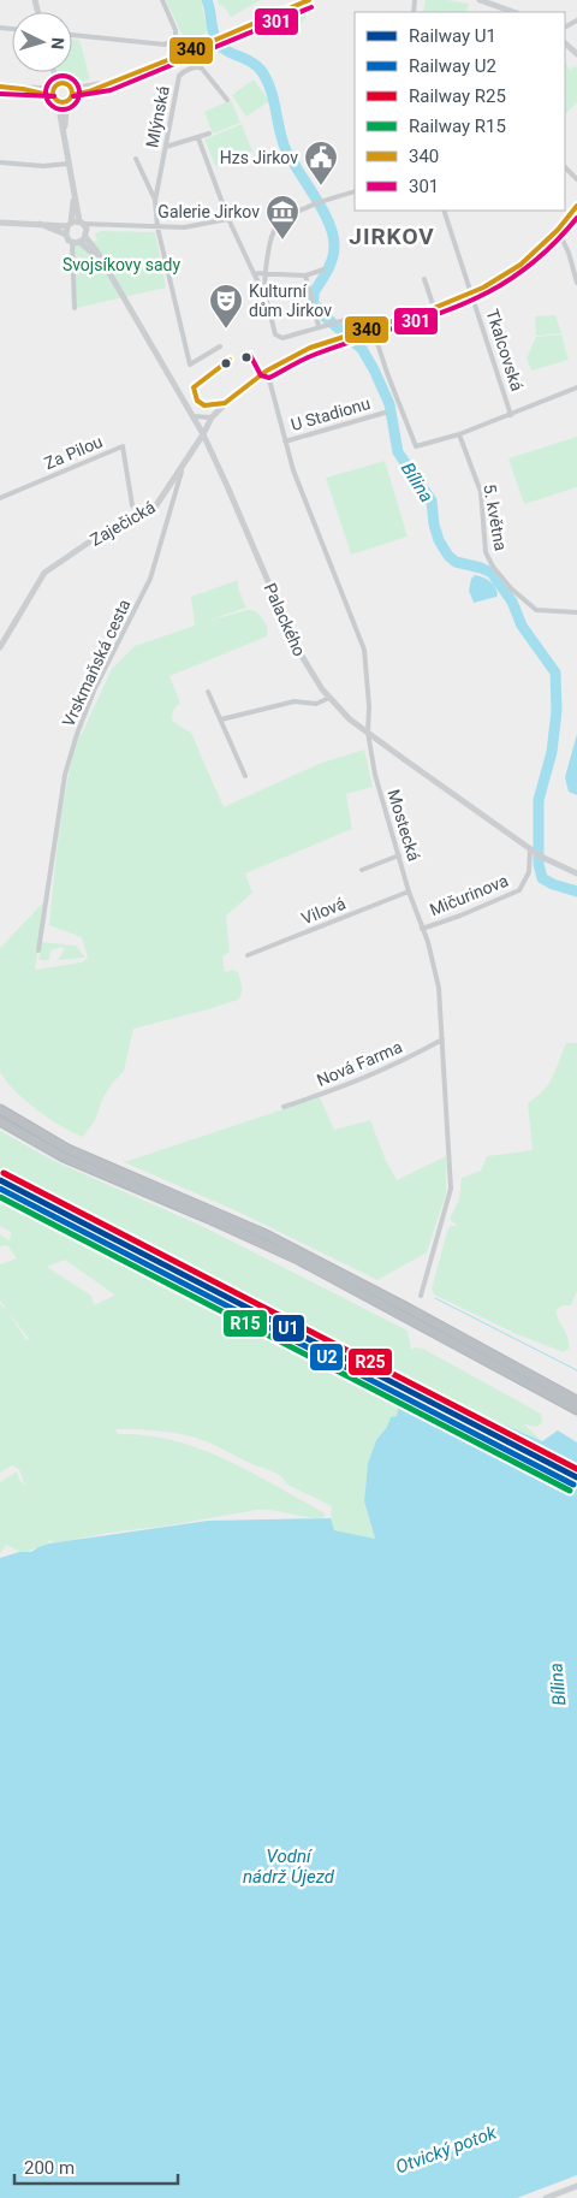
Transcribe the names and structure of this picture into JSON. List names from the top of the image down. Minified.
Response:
{"streets":{"street":["Mlýnská","Tkalcovská","U Stadionu","Za Pilou","5. května","Zaječická","Palackého","Vrskmaňská cesta","Mostecká","Mičurinova","Vilová","Nová Farma"]},"crossings":[["Tkalcovská","Zaječická"],["U Stadionu","Mostecká"],["Za Pilou","Zaječická"],["Zaječická","Palackého"],["Zaječická","Vrskmaňská cesta"],["Zaječická","Mostecká"],["Palackého","Mostecká"],["Palackého","Mičurinova"],["Mostecká","Mičurinova"],["Mostecká","Vilová"],["Mostecká","Nová Farma"]],"districts":["JIRKOV"],"water":["Bílina","Vodní nádrž Újezd","Otvický potok"],"parks":["Svojsíkovy sady"],"places":{"public building":["Hzs Jirkov"],"museum":["Galerie Jirkov"],"theatre":["Kulturní dům Jirkov"]},"lines":["transit line 340","transit line 301","rail line R25","rail line U1","rail line U2","rail line R15"],"legend":["Railway U1","Railway U2","Railway R25","Railway R15","340","301"],"scale_bar":"200 m","north":"right"}
